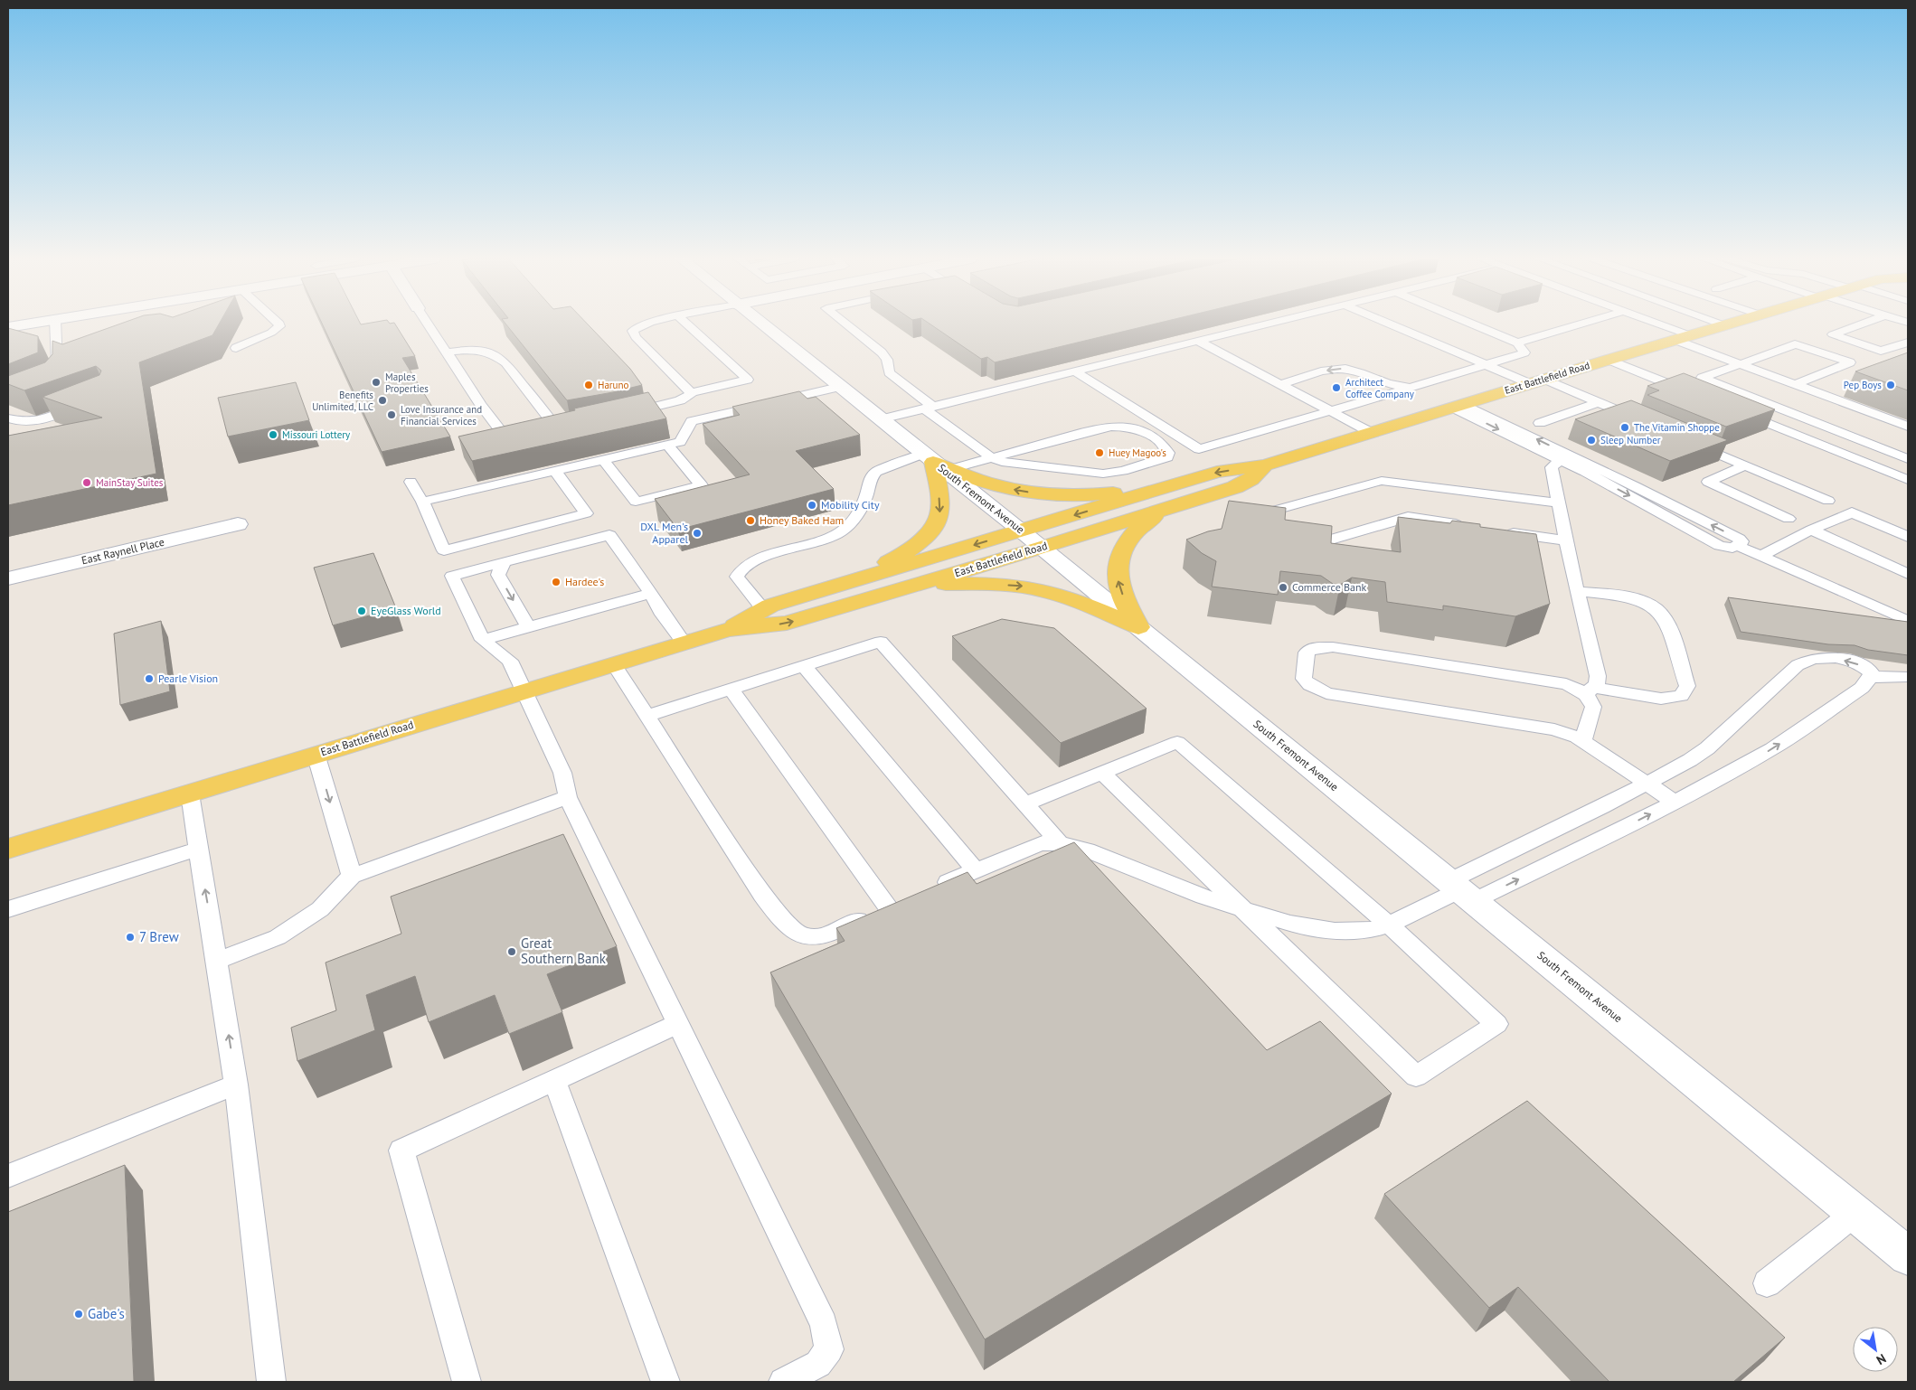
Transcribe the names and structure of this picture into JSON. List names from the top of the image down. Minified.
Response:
{"streets":{"main road":["East Battlefield Road","South Fremont Avenue","East Raynell Place"]},"crossings":[["East Battlefield Road","South Fremont Avenue"]],"places":["Maples Properties","Haruno","Pep Boys","Architect Coffee Company","Benefits Unlimited, LLC","Love Insurance and Financial Services","The Vitamin Shoppe","Missouri Lottery","Sleep Number","Huey Magoo's","MainStay Suites","Mobility City","Honey Baked Ham","DXL Men's Apparel","Hardee's","Commerce Bank","EyeGlass World","Pearle Vision","7 Brew","Great Southern Bank","Gabe's"],"north":"bottom right"}
